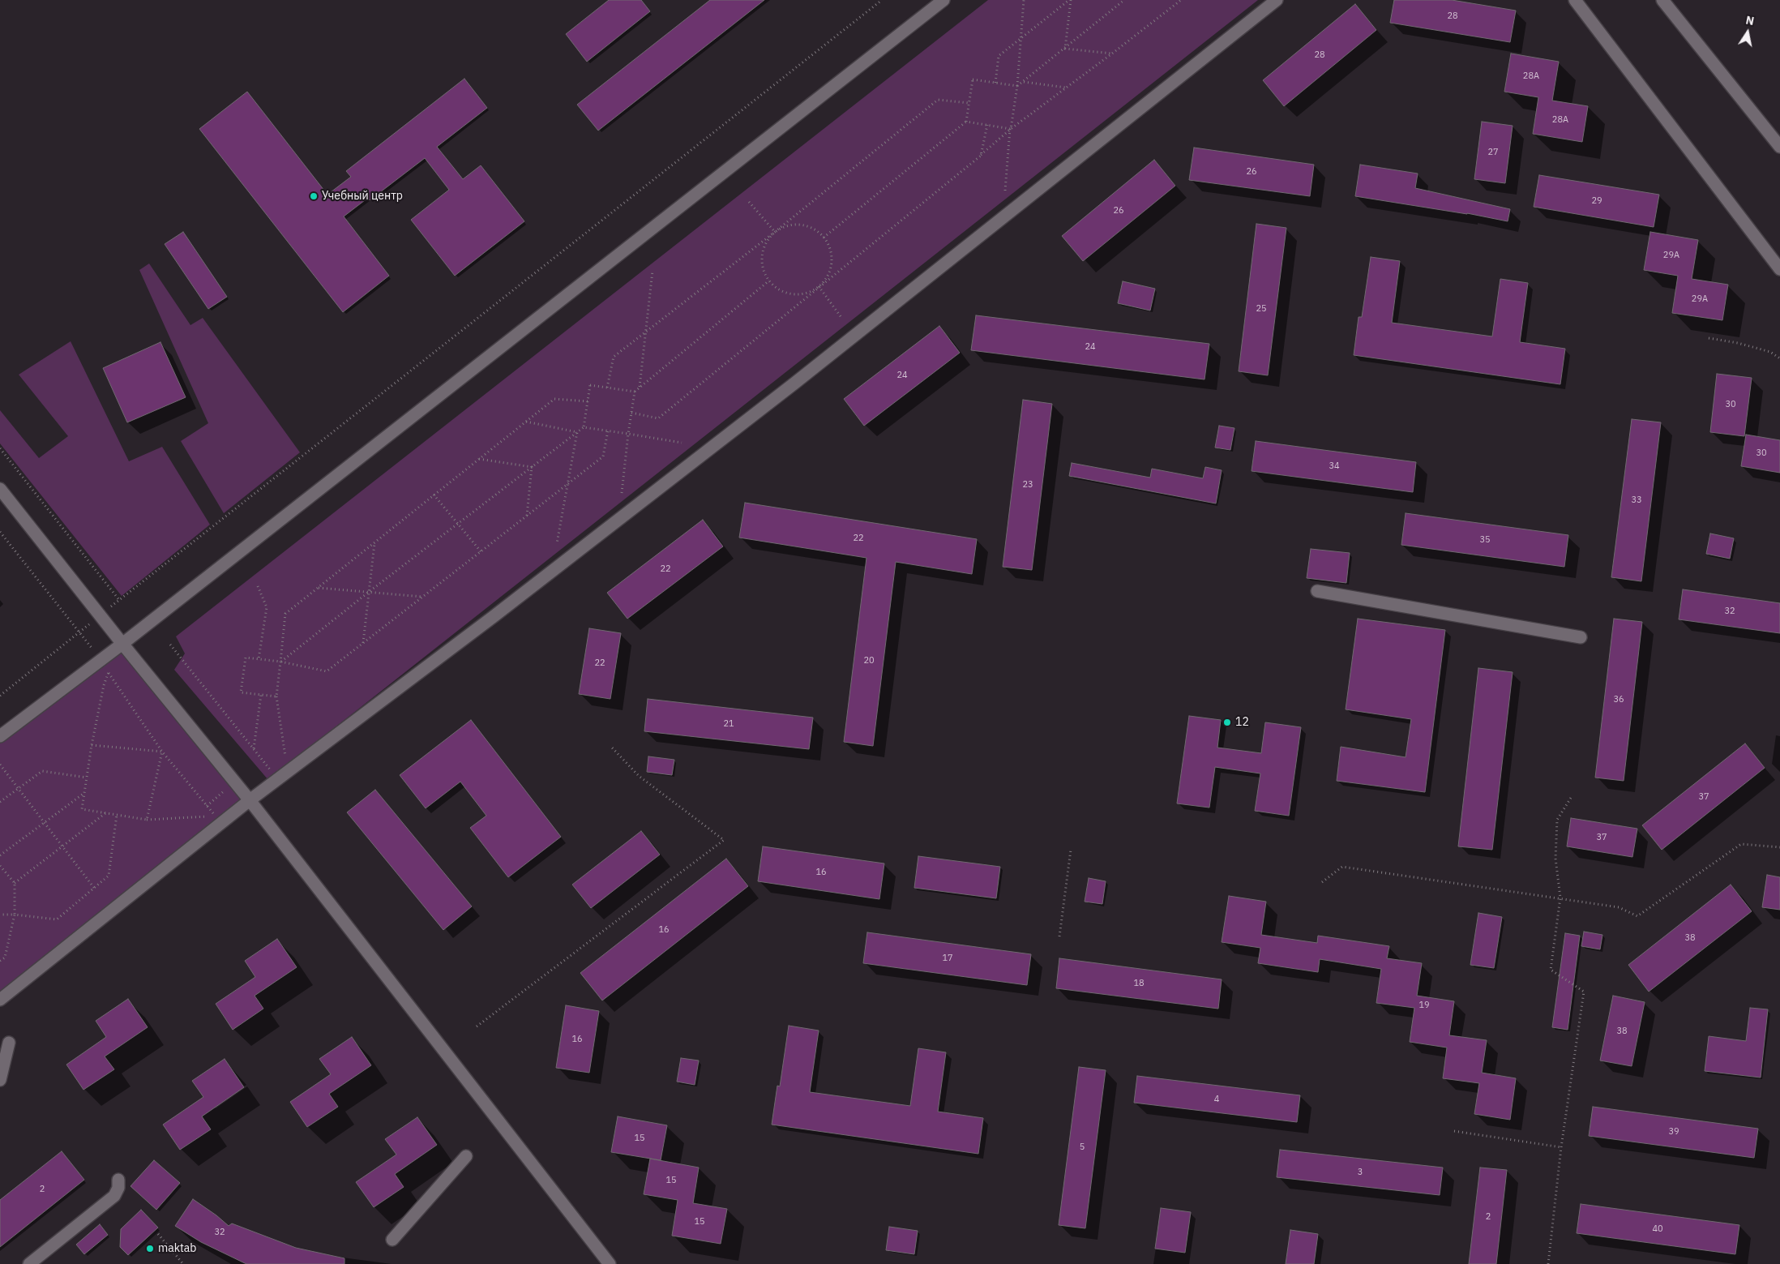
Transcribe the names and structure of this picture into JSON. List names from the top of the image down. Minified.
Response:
{"places":["Учебный центр","12","maktab"],"house_numbers":["28","28","28A","28A","27","26","29","26","29A","29A","25","24","24","30","30","34","23","33","22","35","22","32","20","22","36","21","37","37","16","16","38","17","18","19","38","16","4","39","15","5","3","15","2","2","15","40","32"],"north":"top"}
